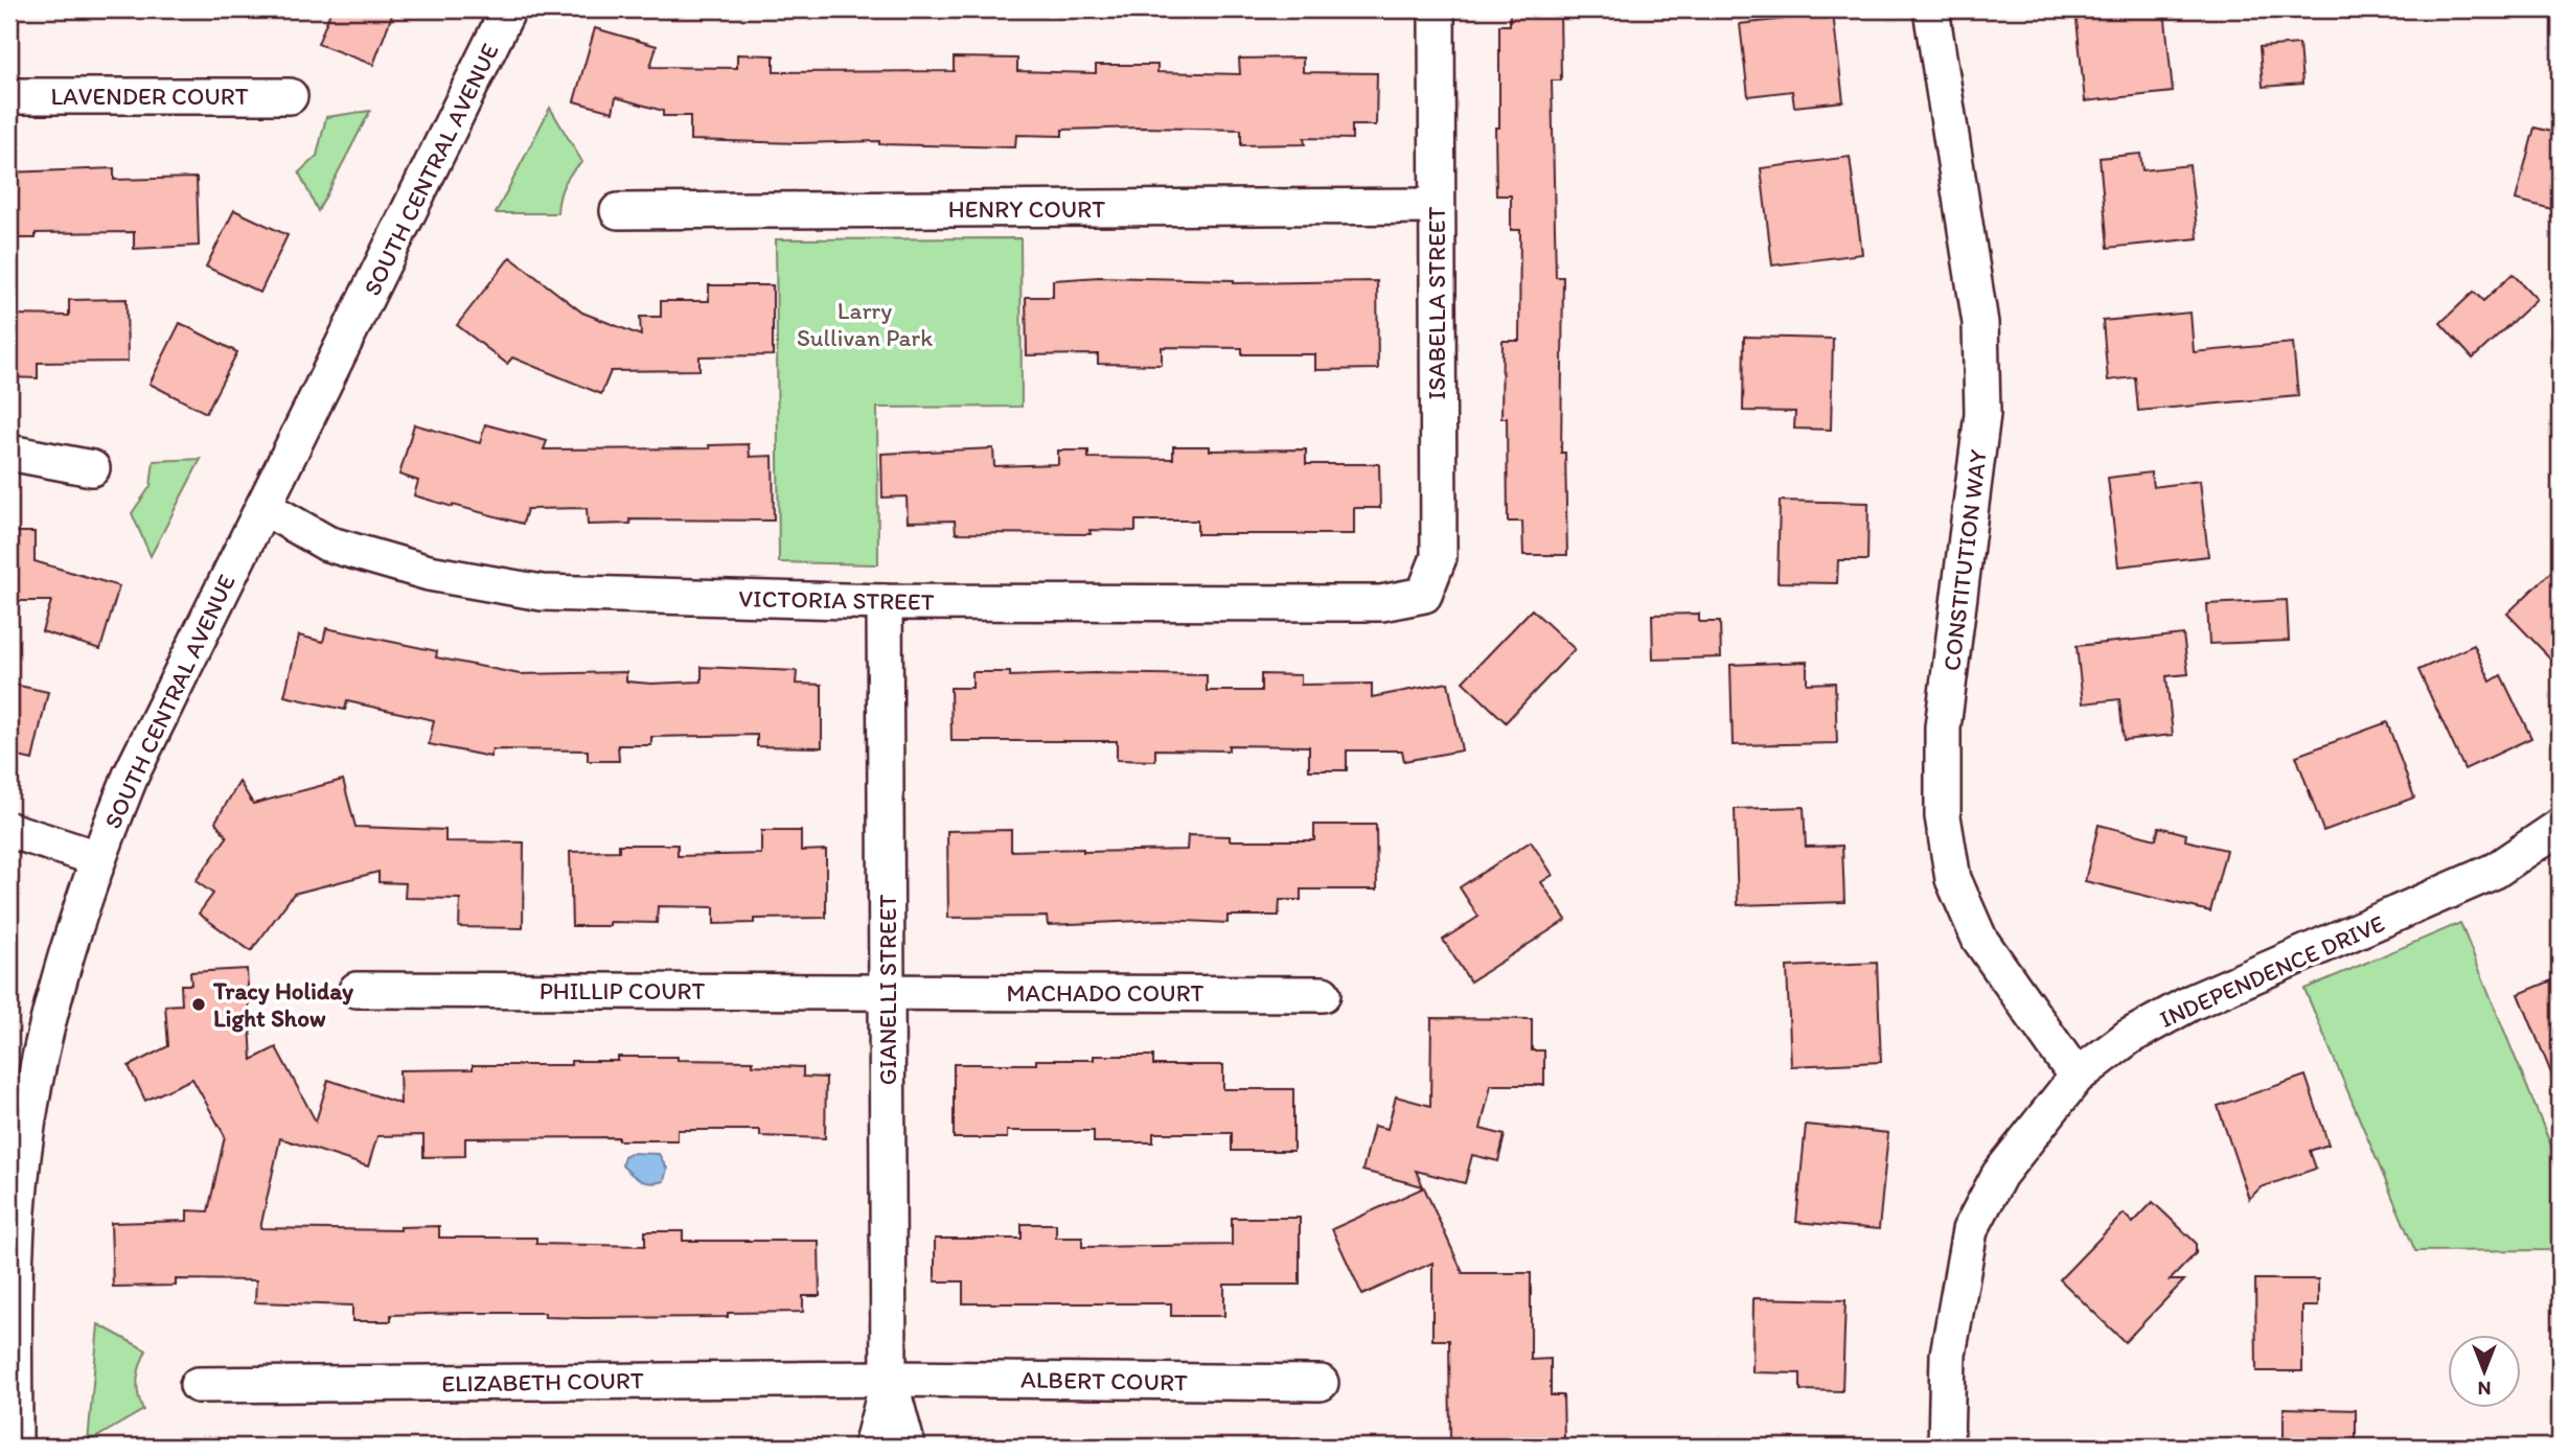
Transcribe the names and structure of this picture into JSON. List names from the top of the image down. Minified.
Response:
{"streets":{"street":["LAVENDER COURT","SOUTH CENTRAL AVENUE","HENRY COURT","ISABELLA STREET","CONSTITUTION WAY","VICTORIA STREET","INDEPENDENCE DRIVE","GIANELLI STREET","PHILLIP COURT","MACHADO COURT","ALBERT COURT","ELIZABETH COURT"]},"crossings":[["SOUTH CENTRAL AVENUE","VICTORIA STREET"],["HENRY COURT","ISABELLA STREET"],["ISABELLA STREET","VICTORIA STREET"],["CONSTITUTION WAY","INDEPENDENCE DRIVE"],["VICTORIA STREET","GIANELLI STREET"],["GIANELLI STREET","PHILLIP COURT"],["GIANELLI STREET","MACHADO COURT"],["GIANELLI STREET","ALBERT COURT"],["GIANELLI STREET","ELIZABETH COURT"],["PHILLIP COURT","MACHADO COURT"],["ALBERT COURT","ELIZABETH COURT"]],"parks":["Larry Sullivan Park"],"places":["Tracy Holiday Light Show"],"north":"bottom"}
